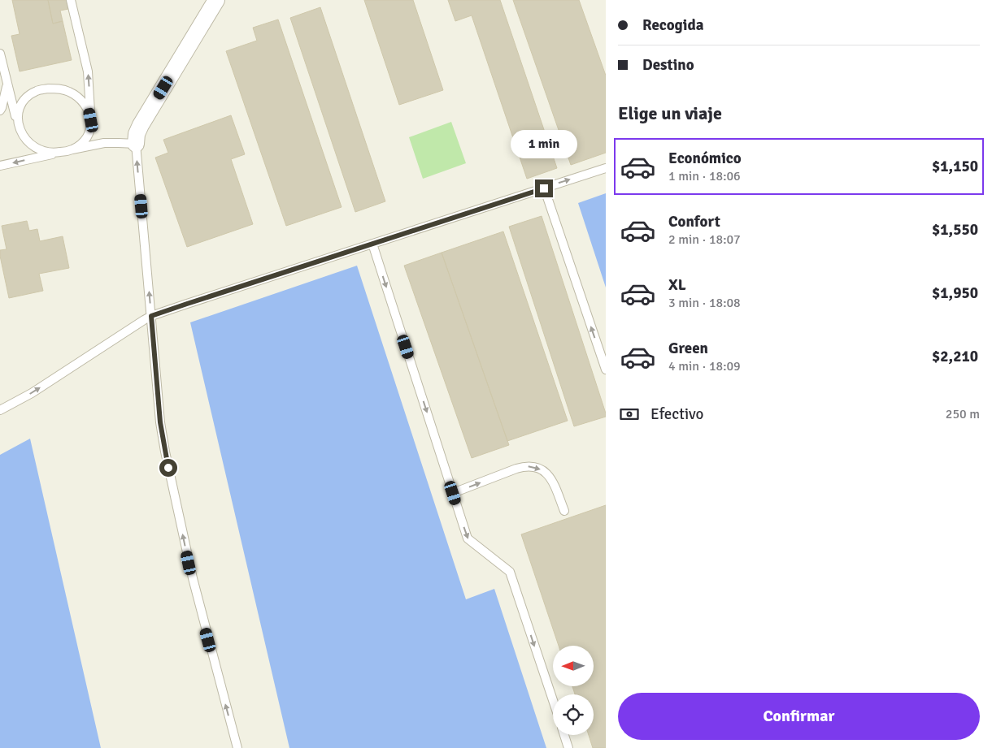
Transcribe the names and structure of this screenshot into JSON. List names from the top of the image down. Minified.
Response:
{"north":"left","page":{"banner":["Recogida","Destino"],"heading":"Elige un viaje","bubble":"1 min","list":[{"name":"Económico","note":"1 min · 18:06","value":"$1,150"},{"name":"Confort","note":"2 min · 18:07","value":"$1,550"},{"name":"XL","note":"3 min · 18:08","value":"$1,950"},{"name":"Green","note":"4 min · 18:09","value":"$2,210"}],"pay":["Efectivo","250 m"],"buttons":"Confirmar"}}
